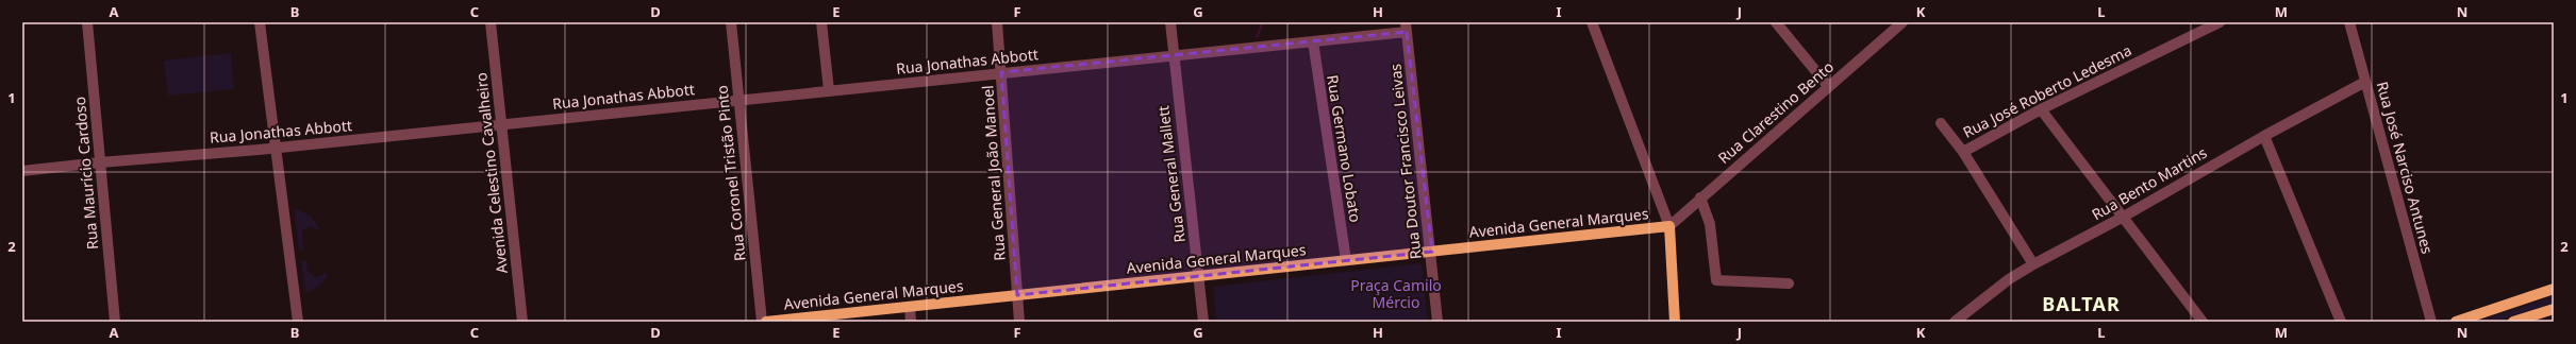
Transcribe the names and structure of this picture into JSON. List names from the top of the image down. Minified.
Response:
{"streets":{"main road":["Avenida General Marques"],"street":["Rua Jonathas Abbott","Rua José Roberto Ledesma","Rua Clarestino Bento","Rua Germano Lobato","Rua Doutor Francisco Leivas","Rua José Narciso Antunes","Rua Maurício Cardoso","Avenida Celestino Cavalheiro","Rua Coronel Tristão Pinto","Rua General João Manoel","Rua General Mallett","Rua Bento Martins"]},"crossings":[["Rua Jonathas Abbott","Rua Germano Lobato"],["Rua Jonathas Abbott","Rua Doutor Francisco Leivas"],["Rua Jonathas Abbott","Rua Maurício Cardoso"],["Rua Jonathas Abbott","Avenida Celestino Cavalheiro"],["Rua Jonathas Abbott","Rua Coronel Tristão Pinto"],["Rua Jonathas Abbott","Rua General João Manoel"],["Rua Jonathas Abbott","Rua General Mallett"],["Rua José Roberto Ledesma","Rua Bento Martins"],["Rua Clarestino Bento","Avenida General Marques"],["Rua Germano Lobato","Avenida General Marques"],["Rua Doutor Francisco Leivas","Avenida General Marques"],["Rua José Narciso Antunes","Rua Bento Martins"],["Rua General João Manoel","Avenida General Marques"],["Rua General Mallett","Avenida General Marques"]],"districts":["BALTAR"],"parks":["Praça Camilo Mércio"],"grid":{"columns":["A","B","C","D","E","F","G","H","I","J","K","L","M","N"],"rows":["1","2"]}}
